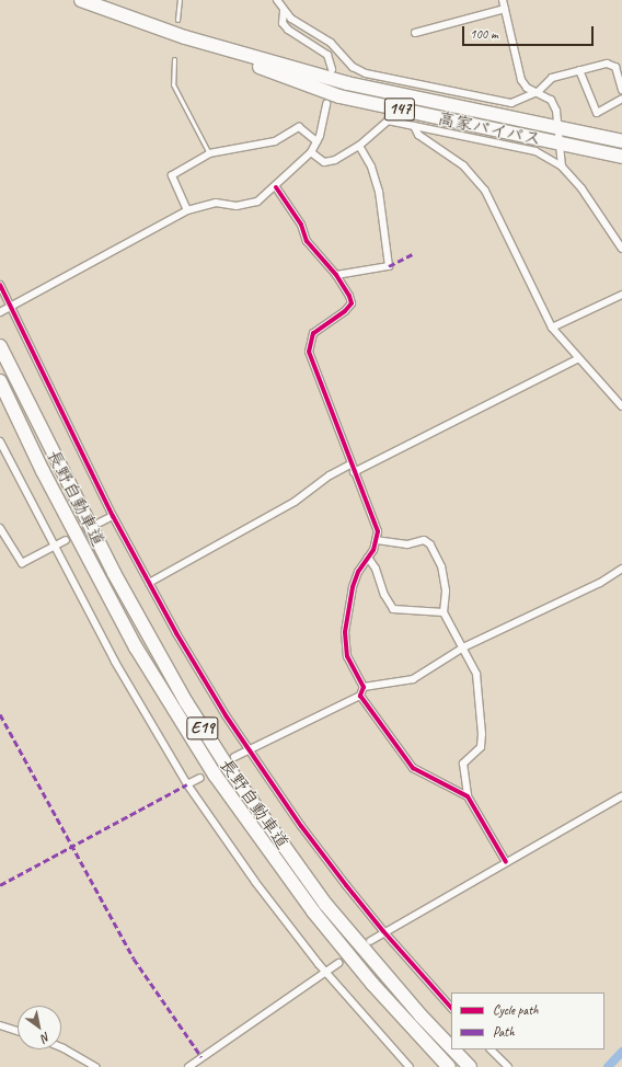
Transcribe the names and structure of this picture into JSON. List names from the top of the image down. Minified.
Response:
{"streets":{"highway":["147","高家バイパス","長野自動車道","E19"]},"legend":["Cycle path","Path"],"scale_bar":"100 m","north":"bottom right"}
